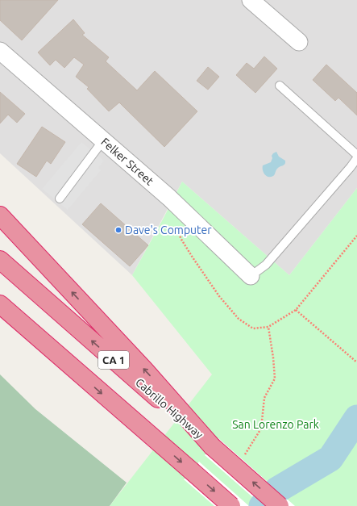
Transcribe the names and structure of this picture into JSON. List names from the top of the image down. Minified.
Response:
{"streets":{"highway":["CA 1","Cabrillo Highway"],"street":["Felker Street"]},"parks":["San Lorenzo Park"],"places":["Dave's Computer"]}
